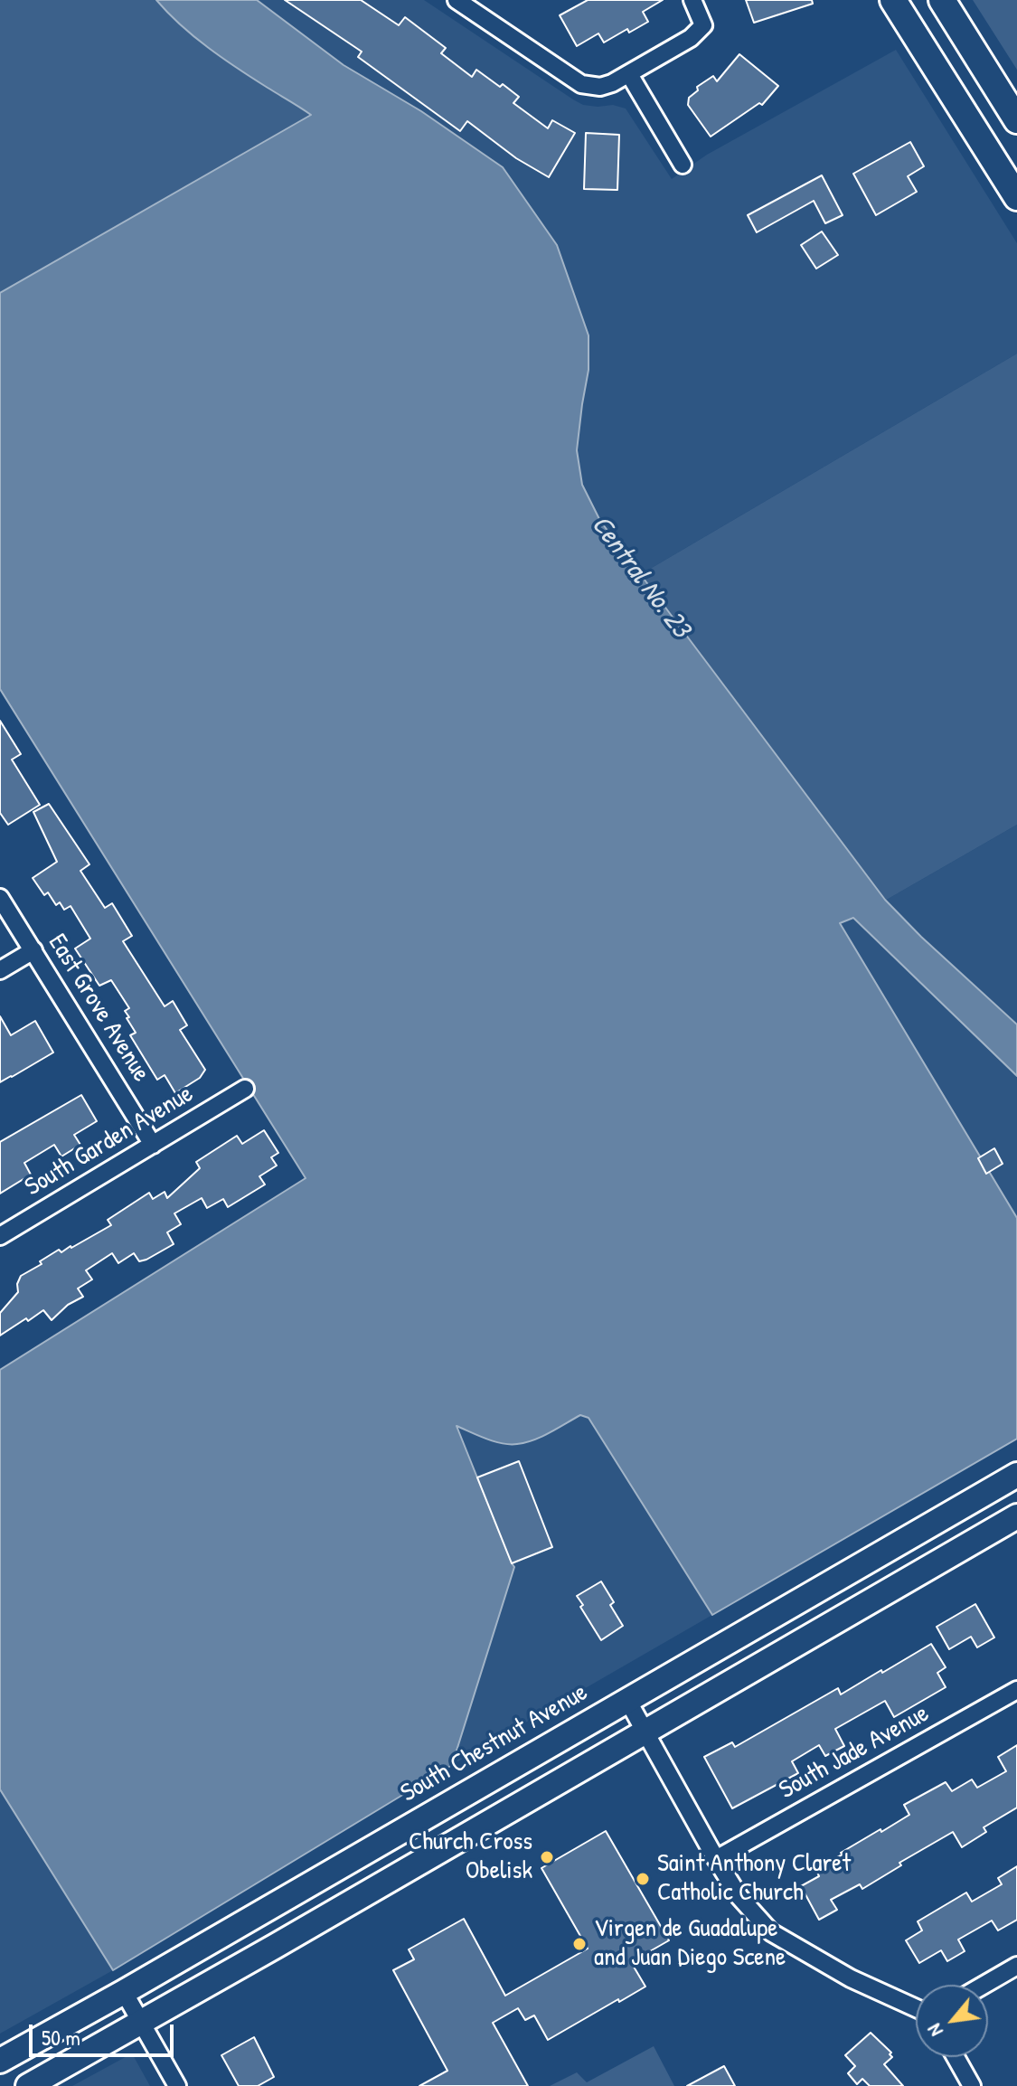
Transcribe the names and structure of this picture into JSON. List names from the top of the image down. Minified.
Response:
{"streets":{"main road":["South Chestnut Avenue"],"street":["East Grove Avenue","South Garden Avenue","South Jade Avenue"]},"crossings":[["East Grove Avenue","South Garden Avenue"]],"water":["Central No. 23"],"places":["Church Cross Obelisk","Saint Anthony Claret Catholic Church","Virgen de Guadalupe and Juan Diego Scene"],"scale_bar":"50 m","north":"bottom left"}
